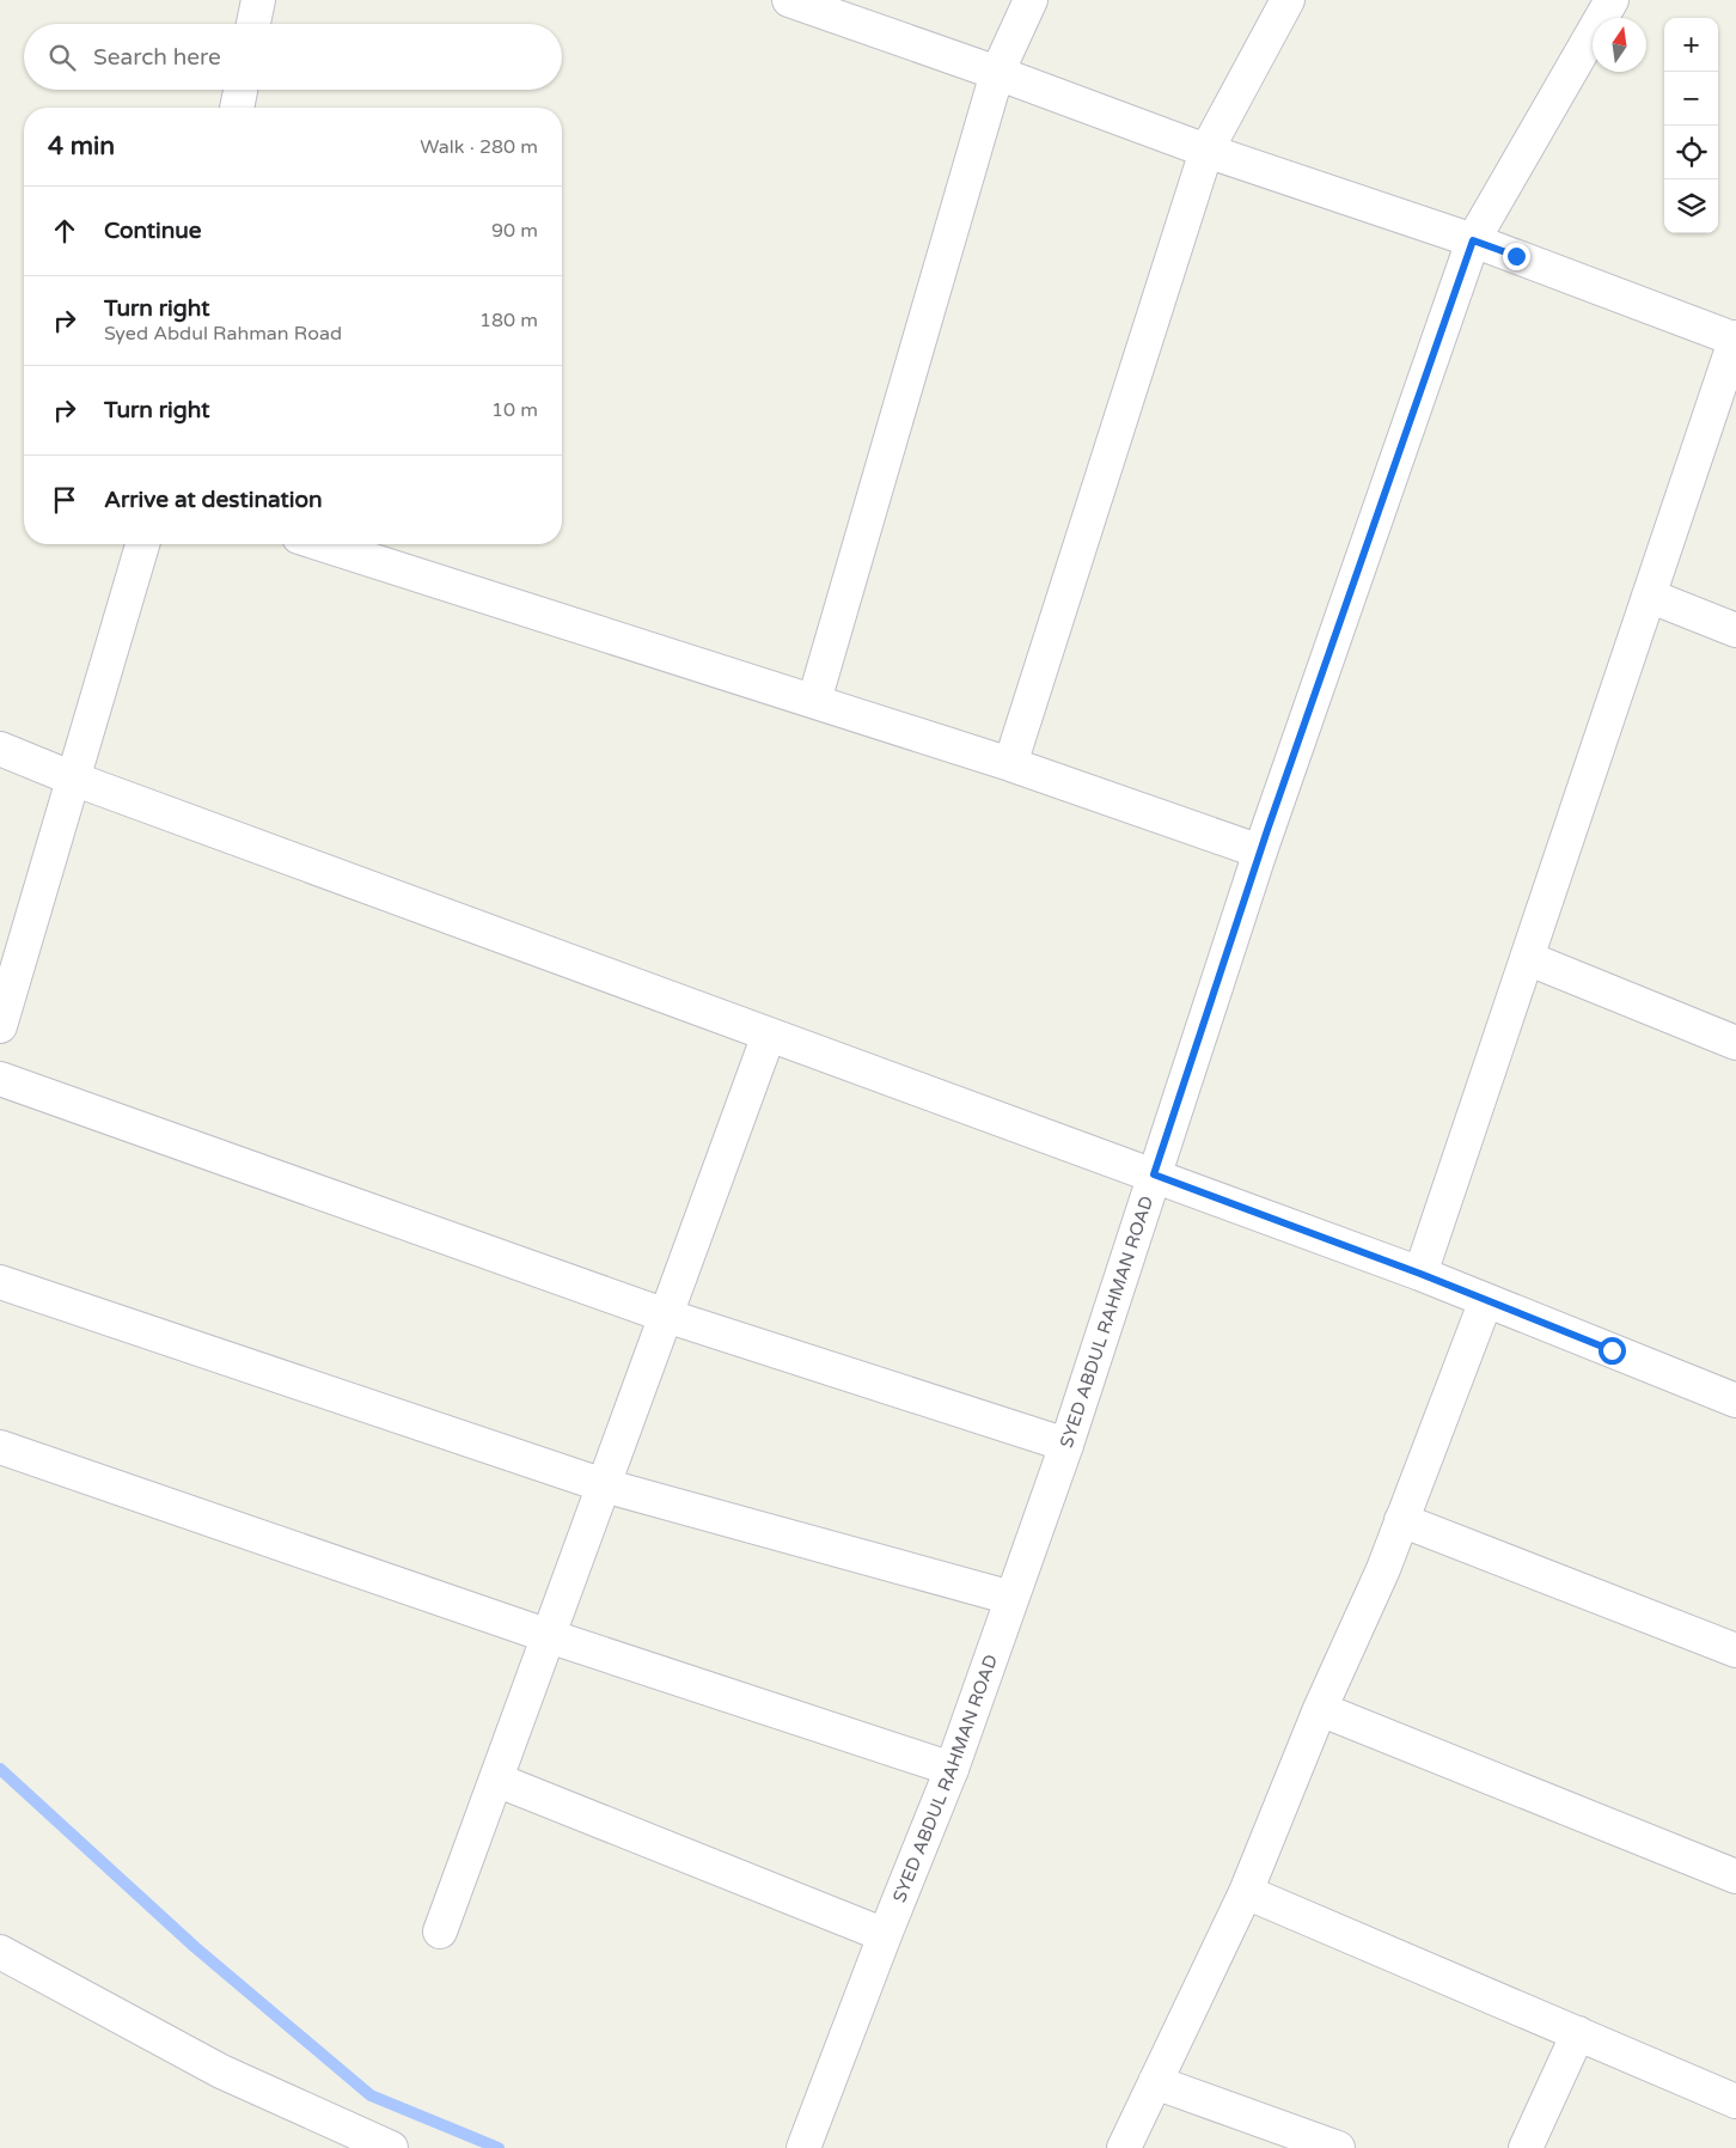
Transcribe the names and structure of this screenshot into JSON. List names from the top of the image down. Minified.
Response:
{"streets":{"street":["SYED ABDUL RAHMAN ROAD"]},"north":"top","page":{"map_buttons":["+","−"],"search":"Search here","heading":["4 min","Walk · 280 m"],"list":[["Continue","90 m"],["Turn right","Syed Abdul Rahman Road","180 m"],["Turn right","10 m"],"Arrive at destination"]}}
